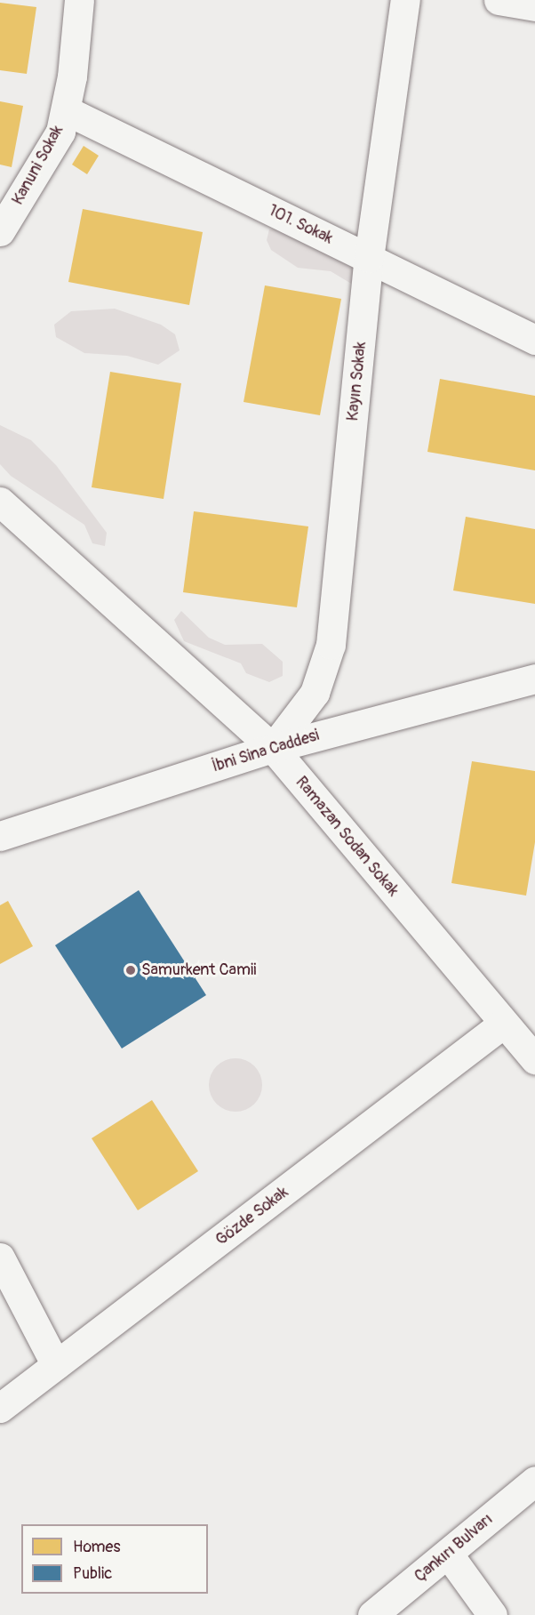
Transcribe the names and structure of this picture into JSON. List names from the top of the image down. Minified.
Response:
{"streets":{"street":["Kanuni Sokak","101. Sokak","Kayın Sokak","İbni Sina Caddesi","Ramazan Sodan Sokak","Gözde Sokak","Çankırı Bulvarı"]},"crossings":[["Kanuni Sokak","101. Sokak"],["101. Sokak","Kayın Sokak"],["Kayın Sokak","İbni Sina Caddesi"],["Kayın Sokak","Ramazan Sodan Sokak"],["İbni Sina Caddesi","Ramazan Sodan Sokak"],["Ramazan Sodan Sokak","Gözde Sokak"]],"places":["Samurkent Camii"],"legend":["Homes","Public"]}
